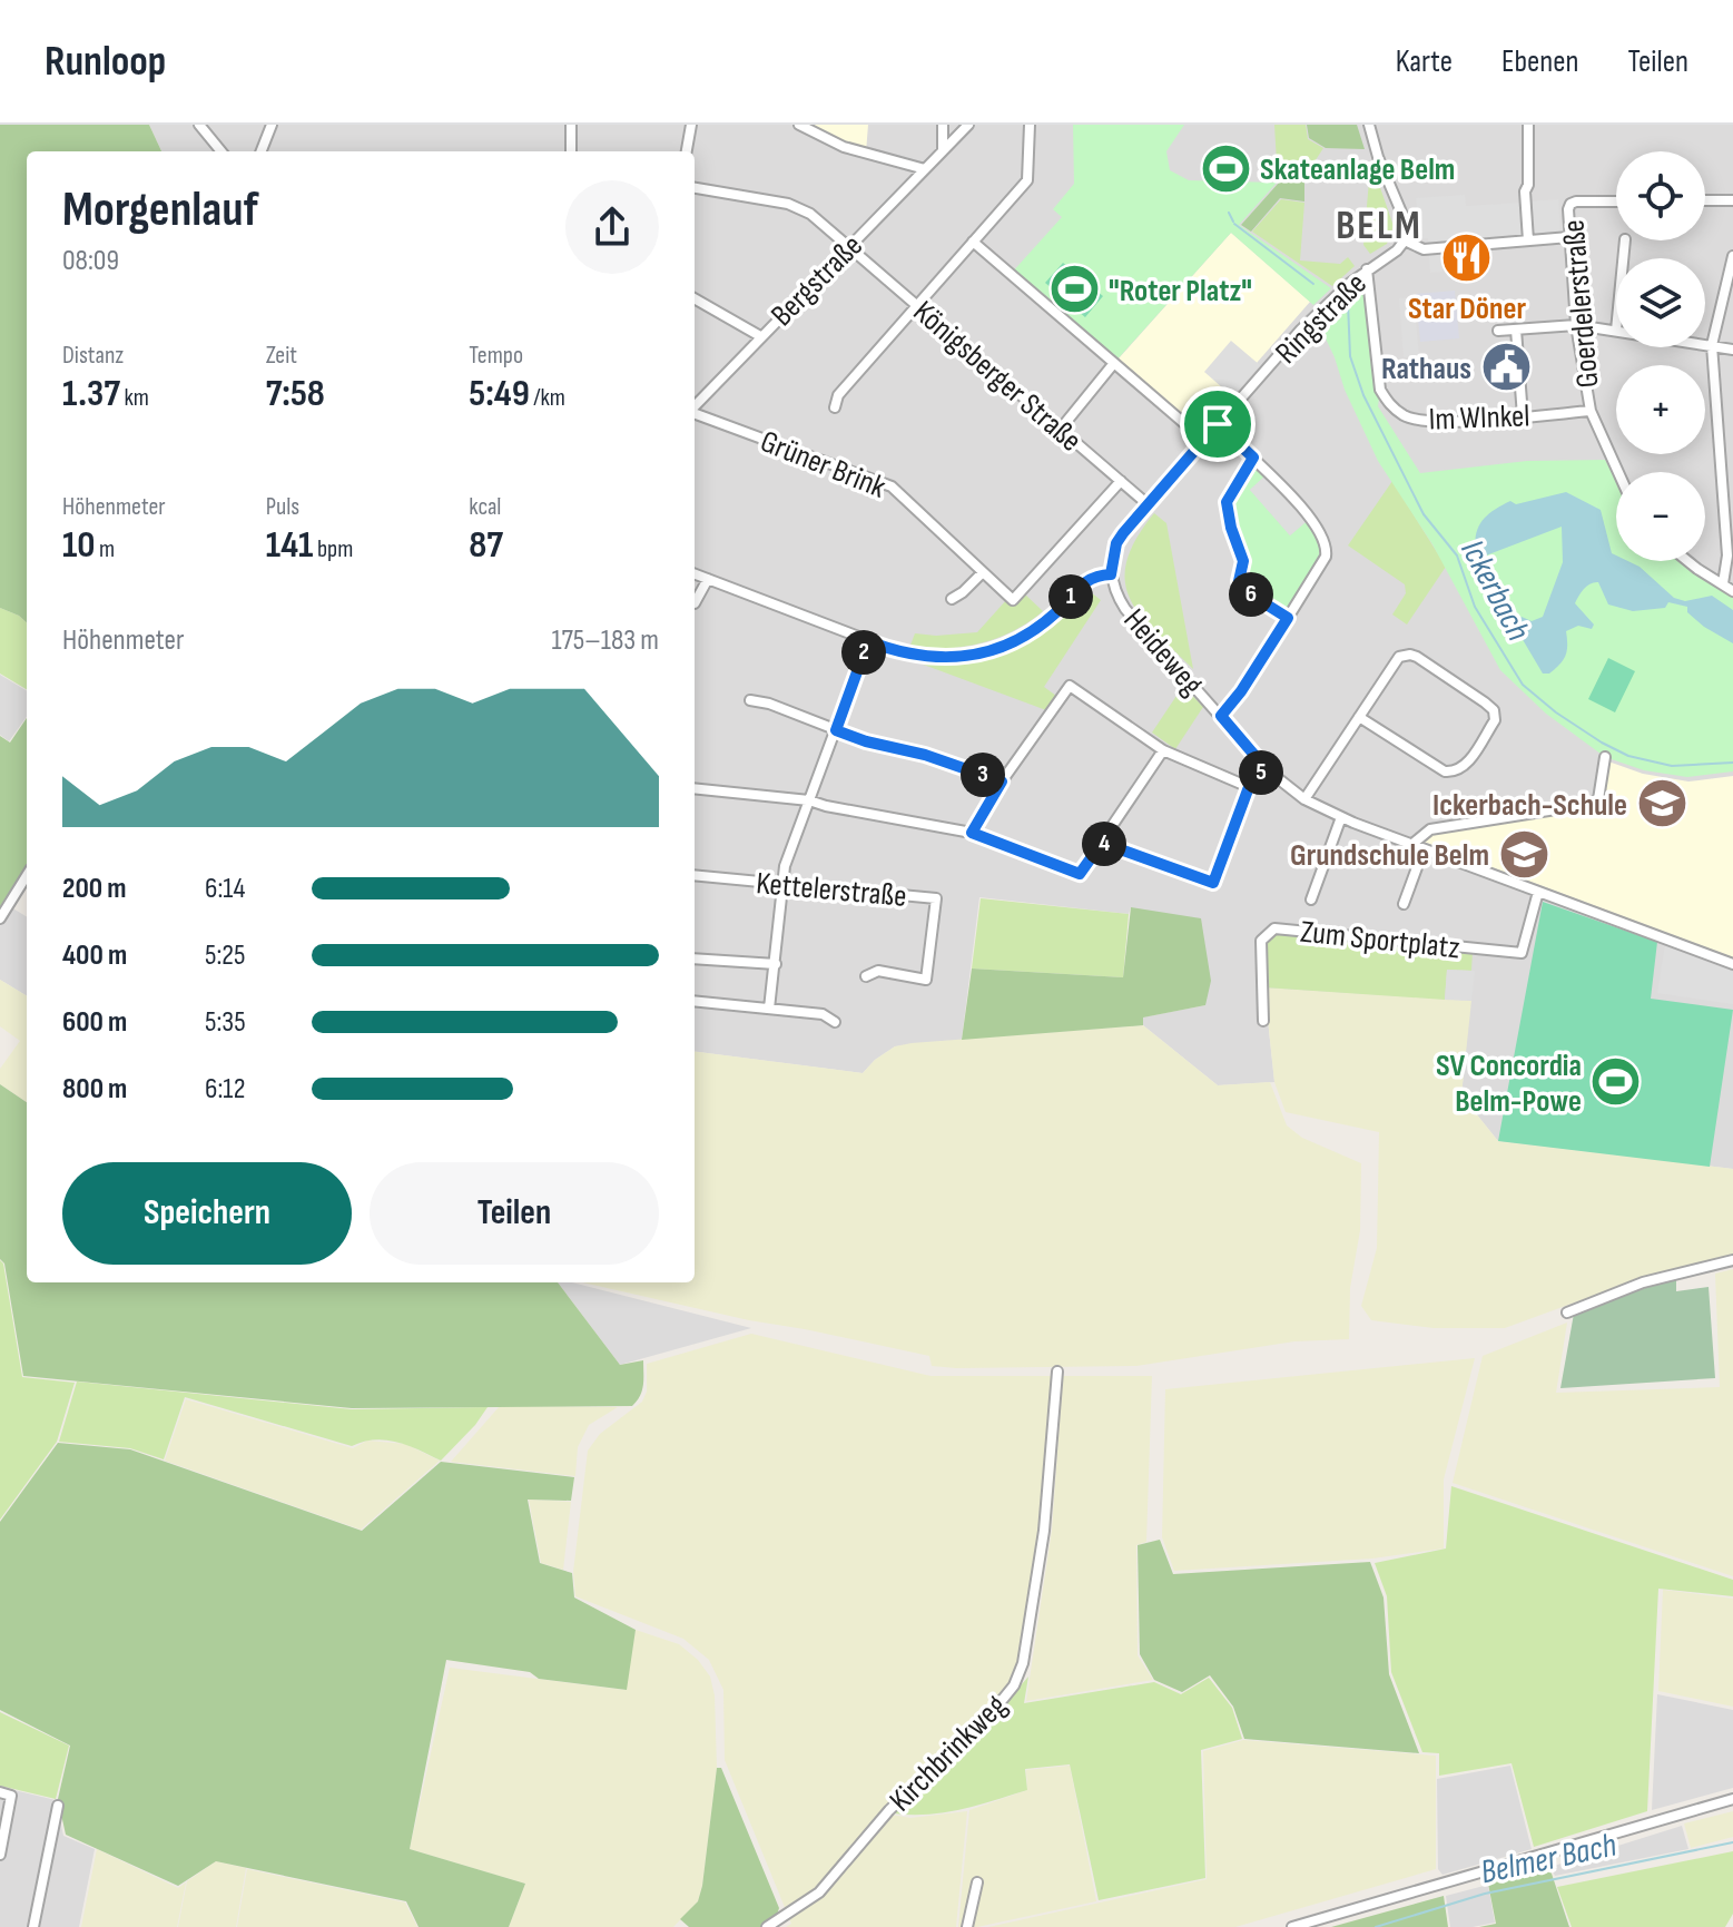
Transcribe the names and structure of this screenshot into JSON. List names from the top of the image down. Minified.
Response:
{"streets":{"street":["Bergstraße","Goerdelerstraße","Ringstraße","Königsberger Straße","Im WInkel","Grüner Brink","Heideweg","Kettelerstraße","Zum Sportplatz","Kirchbrinkweg"]},"crossings":[["Bergstraße","Königsberger Straße"],["Goerdelerstraße","Im WInkel"],["Ringstraße","Königsberger Straße"],["Ringstraße","Im WInkel"],["Ringstraße","Heideweg"],["Königsberger Straße","Grüner Brink"],["Heideweg","Zum Sportplatz"]],"districts":["BELM"],"water":["Ickerbach","Belmer Bach"],"places":{"sports":["Skateanlage Belm","\"Roter Platz\"","SV Concordia Belm-Powe"],"restaurant":["Star Döner"],"public building":["Rathaus"],"school or university":["Ickerbach-Schule","Grundschule Belm"]},"page":{"header":"Runloop","nav":["Karte","Ebenen","Teilen"],"map_buttons":["+","−"],"heading":["Morgenlauf","08:09"],"stats":[["Distanz","1.37 km"],["Zeit","7:58"],["Tempo","5:49 /km"],["Höhenmeter","10 m"],["Puls","141 bpm"],["kcal","87"]],"pins":["6","1","2","5","3","4"],"chart":["Höhenmeter","175–183 m"],"list":[{"name":"200 m","note":"6:14"},{"name":"400 m","note":"5:25"},{"name":"600 m","note":"5:35"},{"name":"800 m","note":"6:12"}],"buttons":["Speichern","Teilen"]}}
